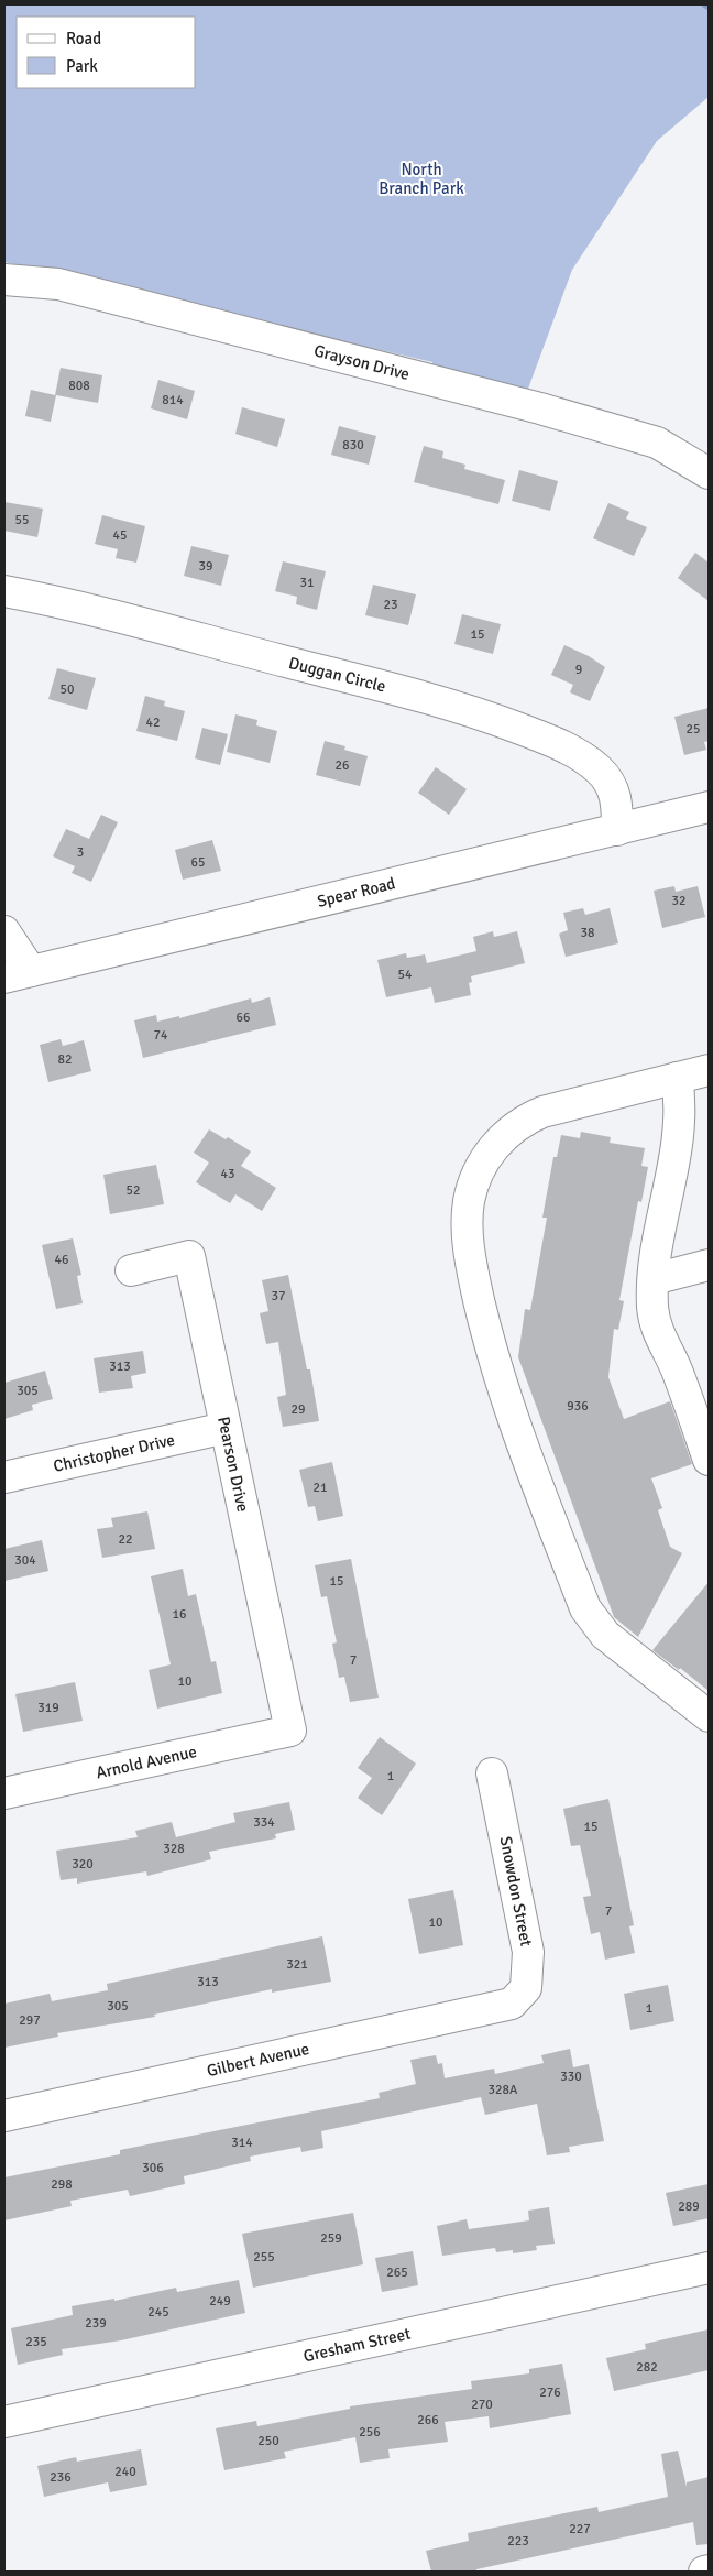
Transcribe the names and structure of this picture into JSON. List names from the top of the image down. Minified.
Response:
{"streets":{"street":["Grayson Drive","Duggan Circle","Spear Road","Christopher Drive","Pearson Drive","Arnold Avenue","Snowdon Street","Gilbert Avenue","Gresham Street"]},"crossings":[["Duggan Circle","Spear Road"],["Christopher Drive","Pearson Drive"],["Pearson Drive","Arnold Avenue"],["Snowdon Street","Gilbert Avenue"]],"parks":["North Branch Park"],"house_numbers":["808","814","830","55","45","39","31","23","15","9","50","42","25","26","3","65","32","38","54","66","74","82","43","52","46","37","313","305","936","29","21","22","304","15","16","7","10","319","1","334","15","328","320","7","10","321","313","305","1","297","330","328A","314","306","298","289","259","255","265","249","245","239","235","282","276","270","266","256","250","240","236","227","223"],"legend":["Road","Park"]}
